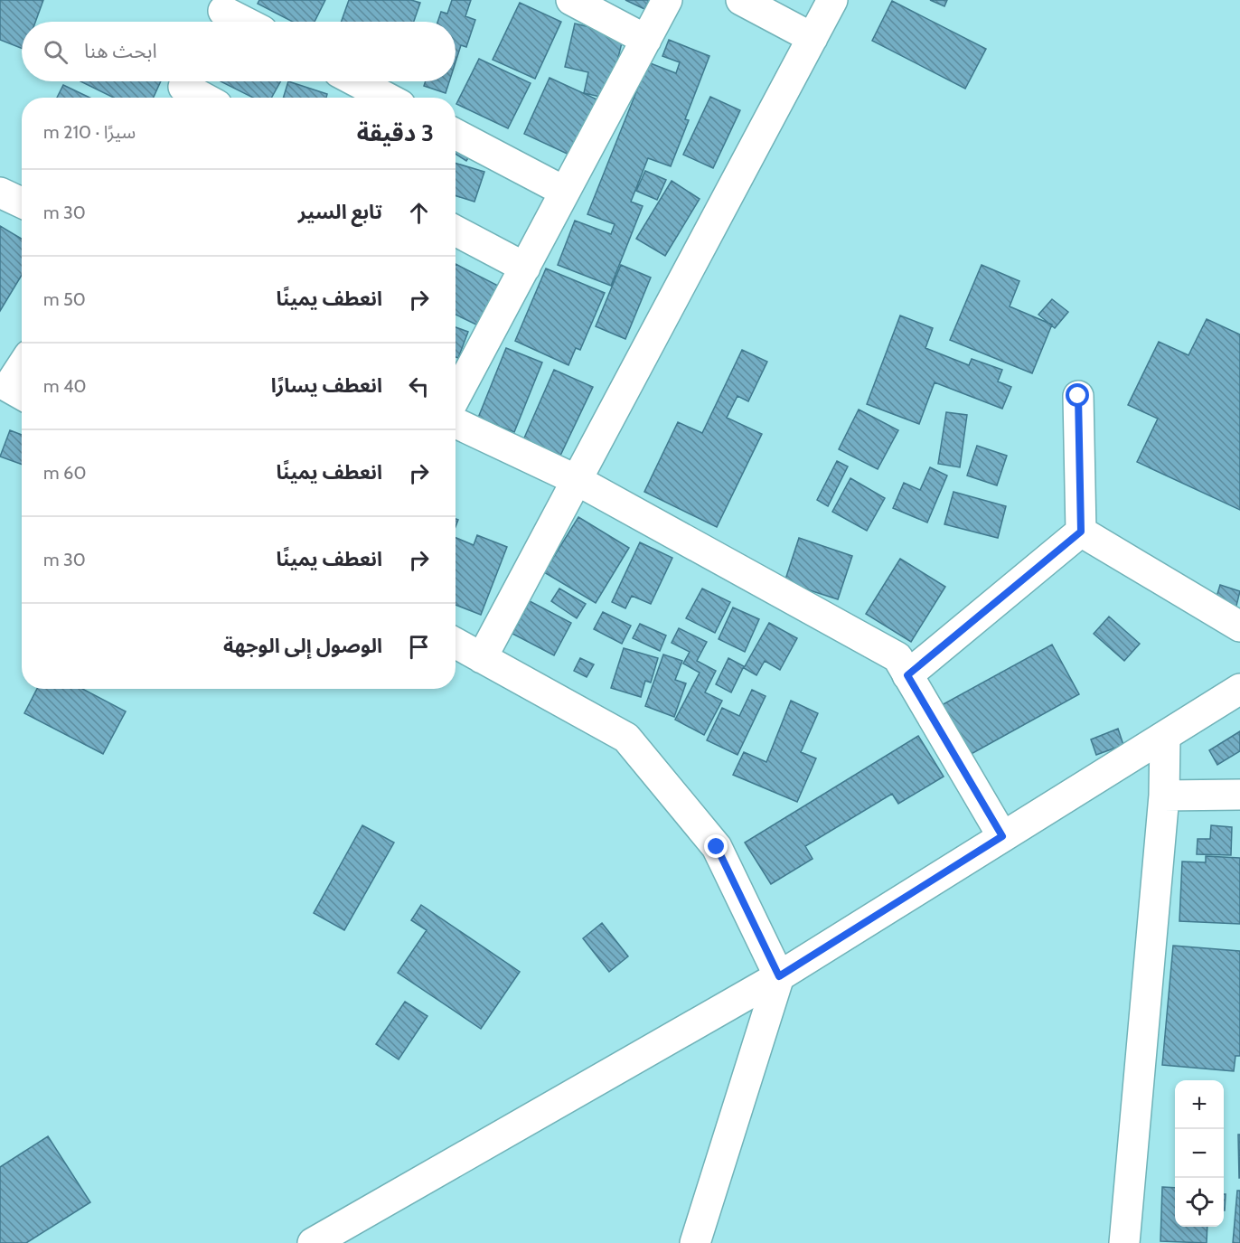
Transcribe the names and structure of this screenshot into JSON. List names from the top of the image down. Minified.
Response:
{"page":{"search":"ابحث هنا","heading":["3 دقيقة","سيرًا · 210 m"],"list":[["تابع السير","30 m"],["انعطف يمينًا","50 m"],["انعطف يسارًا","40 m"],["انعطف يمينًا","60 m"],["انعطف يمينًا","30 m"],"الوصول إلى الوجهة"],"map_buttons":["+","−"]}}
